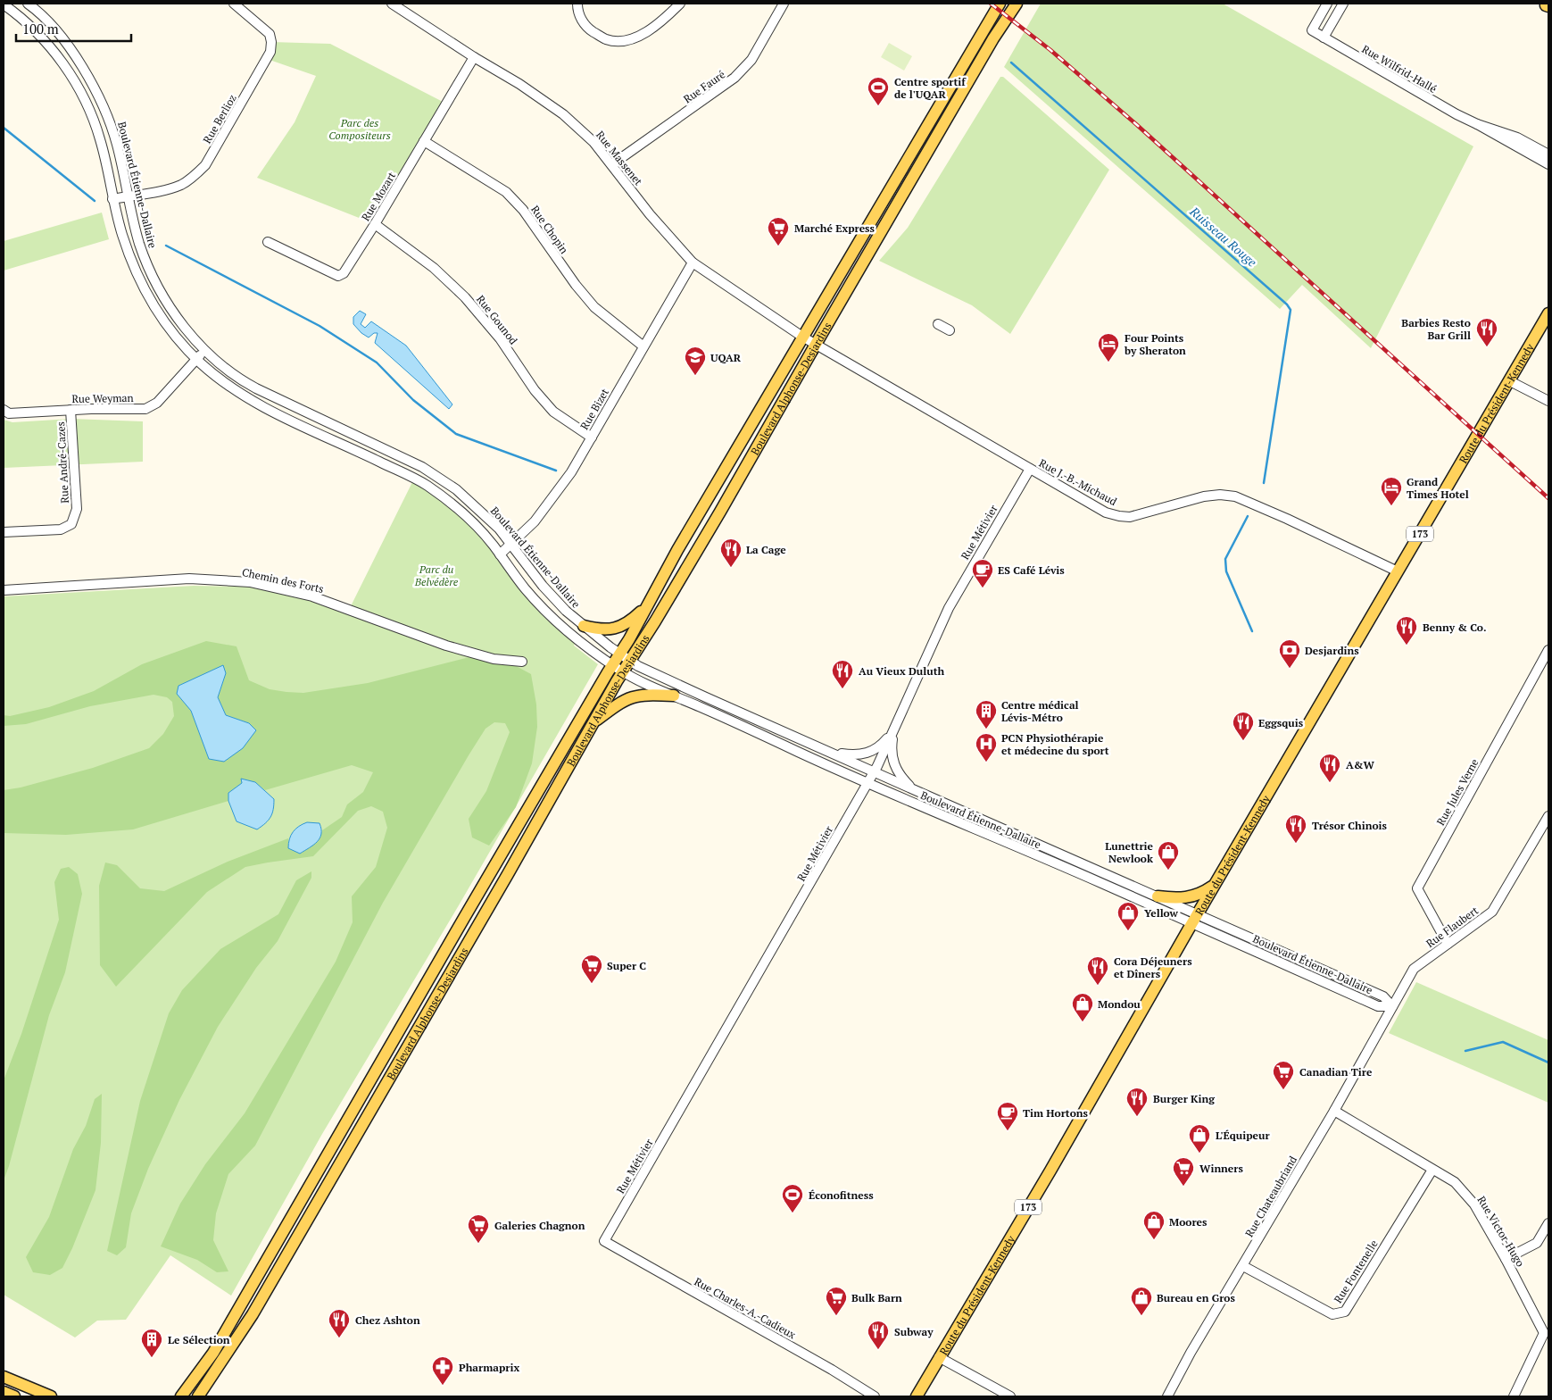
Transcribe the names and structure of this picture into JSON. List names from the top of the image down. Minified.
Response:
{"streets":{"main road":["Boulevard Alphonse-Desjardins","Route du Président-Kennedy","173"],"street":["Rue Wilfrid-Hallé","Rue Fauré","Rue Berlioz","Rue Massenet","Boulevard Étienne-Dallaire","Rue Mozart","Rue Chopin","Rue Gounod","Rue Weyman","Rue Bizet","Rue André-Cazes","Rue J.-B.-Michaud","Rue Métivier","Chemin des Forts","Rue Jules Verne","Rue Flaubert","Rue Chateaubriand","Rue Victor-Hugo","Rue Fontenelle","Rue Charles-A.-Cadieux"]},"crossings":[["Rue Fauré","Rue Massenet"],["Rue Berlioz","Boulevard Étienne-Dallaire"],["Rue Massenet","Rue Mozart"],["Rue Massenet","Boulevard Alphonse-Desjardins"],["Rue Massenet","Rue Bizet"],["Rue Massenet","Rue J.-B.-Michaud"],["Boulevard Étienne-Dallaire","Boulevard Alphonse-Desjardins"],["Boulevard Étienne-Dallaire","Rue Weyman"],["Boulevard Étienne-Dallaire","Route du Président-Kennedy"],["Boulevard Étienne-Dallaire","Rue Bizet"],["Boulevard Étienne-Dallaire","Rue Métivier"],["Boulevard Étienne-Dallaire","Rue Flaubert"],["Boulevard Étienne-Dallaire","Rue Chateaubriand"],["Rue Mozart","Rue Chopin"],["Rue Mozart","Rue Gounod"],["Rue Chopin","Rue Bizet"],["Rue Gounod","Rue Bizet"],["Boulevard Alphonse-Desjardins","Rue J.-B.-Michaud"],["Rue Weyman","Rue André-Cazes"],["Route du Président-Kennedy","Rue J.-B.-Michaud"],["Rue J.-B.-Michaud","Rue Métivier"],["Rue Métivier","Rue Charles-A.-Cadieux"],["Rue Jules Verne","Rue Flaubert"],["Rue Flaubert","Rue Chateaubriand"],["Rue Chateaubriand","Rue Victor-Hugo"],["Rue Chateaubriand","Rue Fontenelle"],["Rue Victor-Hugo","Rue Fontenelle"]],"water":["Ruisseau Rouge"],"parks":["Parc des Compositeurs","Parc du Belvédère"],"places":{"sports":["Centre sportif de l'UQAR","Éconofitness"],"supermarket":["Marché Express","Super C","Canadian Tire","Winners","Galeries Chagnon","Bulk Barn"],"restaurant":["Barbies Resto Bar Grill","La Cage","Benny & Co.","Au Vieux Duluth","Eggsquis","A&W","Trésor Chinois","Cora Déjeuners et Dîners","Burger King","Chez Ashton","Subway"],"hotel":["Four Points by Sheraton","Grand Times Hotel"],"school or university":["UQAR"],"cafe":["ES Café Lévis","Tim Hortons"],"bank":["Desjardins"],"building":["Centre médical Lévis-Métro","Le Sélection"],"hospital":["PCN Physiothérapie et médecine du sport"],"shop":["Lunettrie Newlook","Yellow","Mondou","L'Équipeur","Moores","Bureau en Gros"],"pharmacy":["Pharmaprix"]},"scale_bar":"100 m"}
